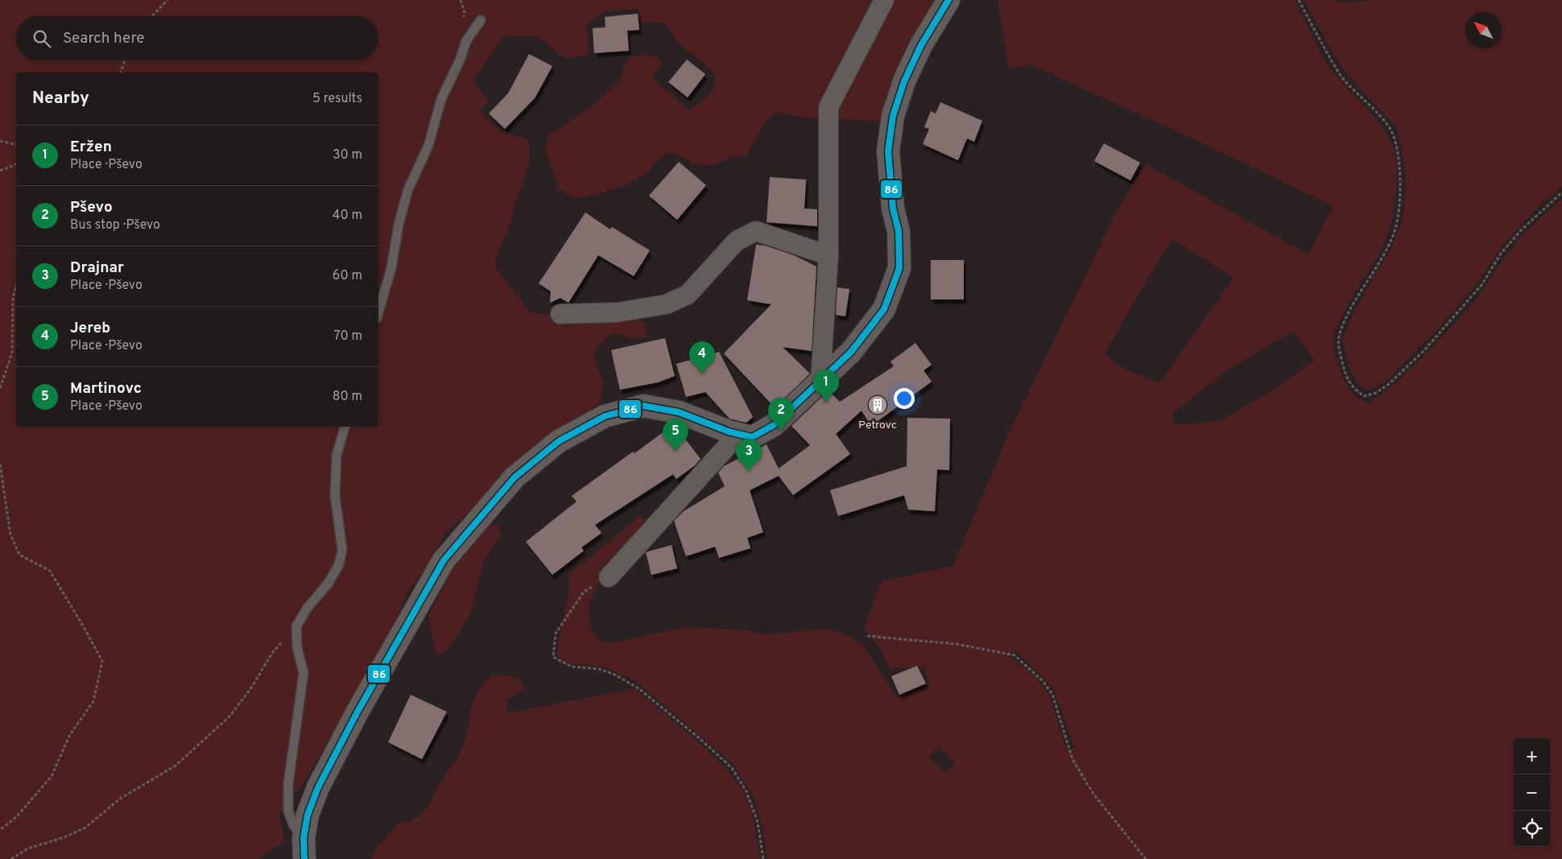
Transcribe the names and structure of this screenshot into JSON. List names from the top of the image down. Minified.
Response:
{"places":{"building":["Petrovc"]},"lines":["transit line 86"],"north":"top left","page":{"search":"Search here","heading":["Nearby","5 results"],"list":[{"mark":"1","name":"Eržen","note":"Place · Pševo","value":"30 m"},{"mark":"2","name":"Pševo","note":"Bus stop · Pševo","value":"40 m"},{"mark":"3","name":"Drajnar","note":"Place · Pševo","value":"60 m"},{"mark":"4","name":"Jereb","note":"Place · Pševo","value":"70 m"},{"mark":"5","name":"Martinovc","note":"Place · Pševo","value":"80 m"}],"pins":["4","1","2","5","3"],"map_buttons":["+","−"]}}
